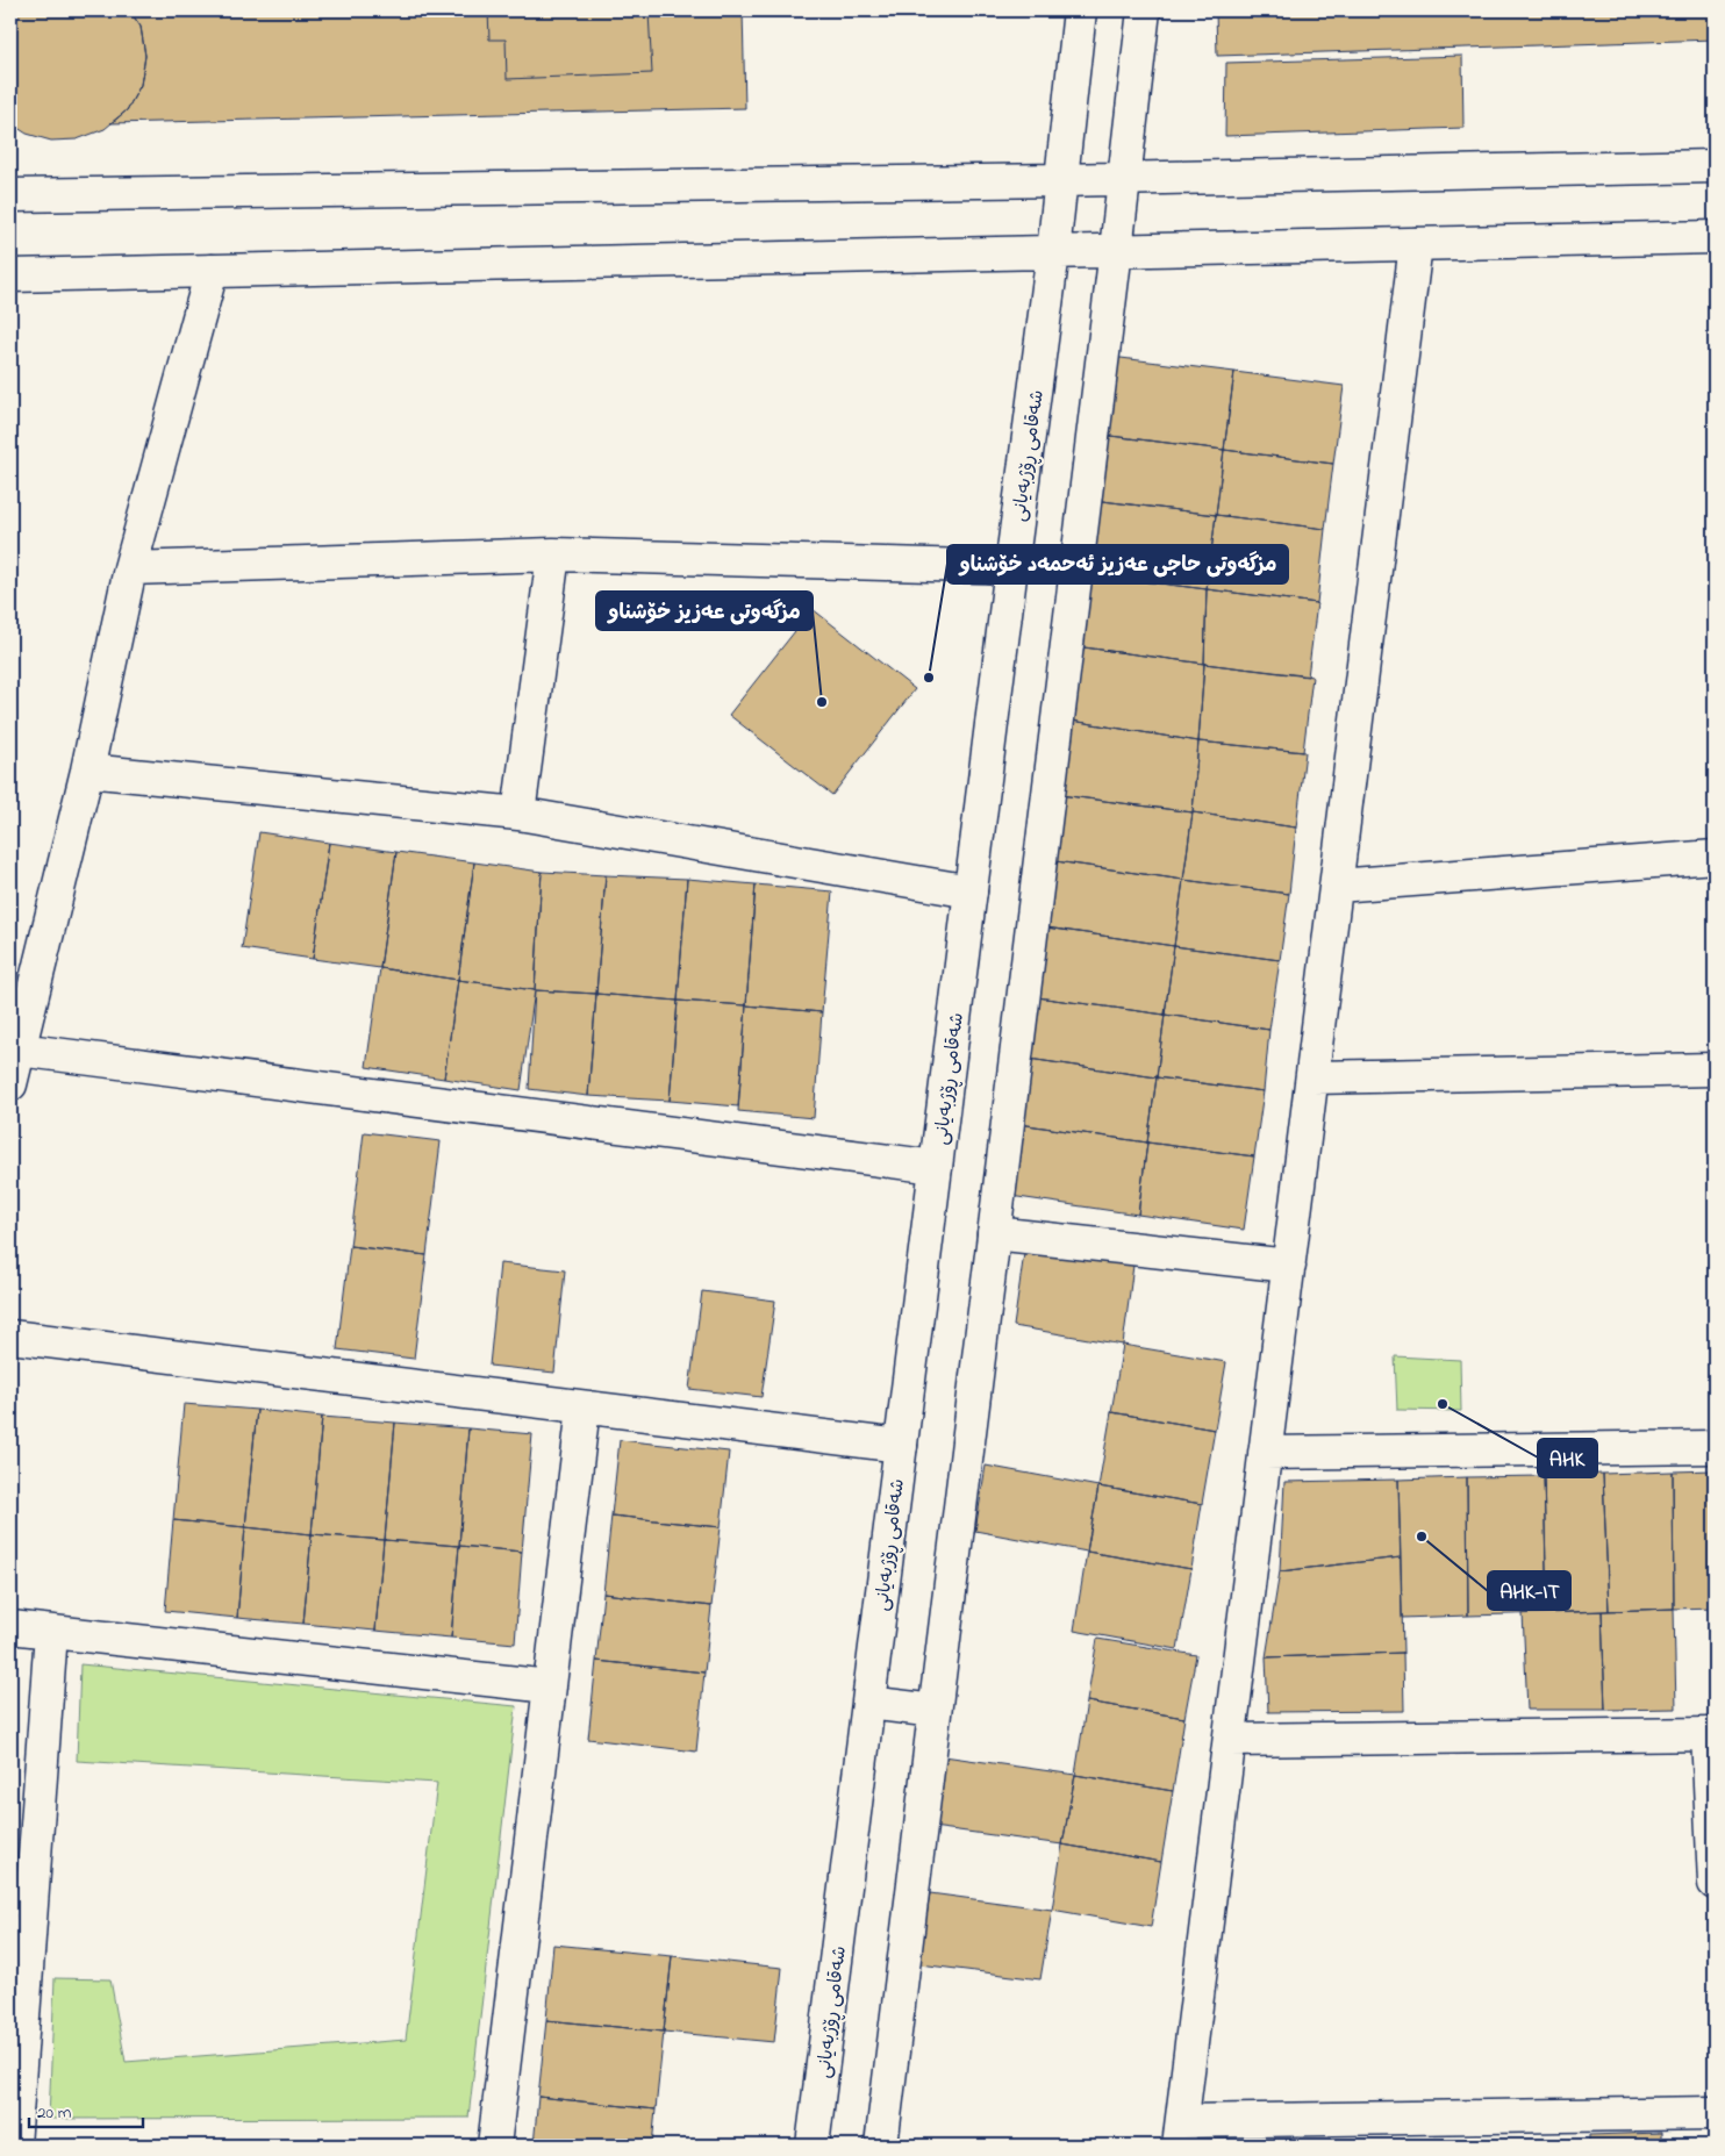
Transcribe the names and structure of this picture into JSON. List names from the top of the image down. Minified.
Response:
{"streets":{"street":["شەقامی ڕۆژبەیانی"]},"places":["مزگەوتی حاجی عەزیز ئەحمەد خۆشناو","مزگەوتی عەزیز خۆشناو","AHK","AHK-IT"],"scale_bar":"20 m"}
